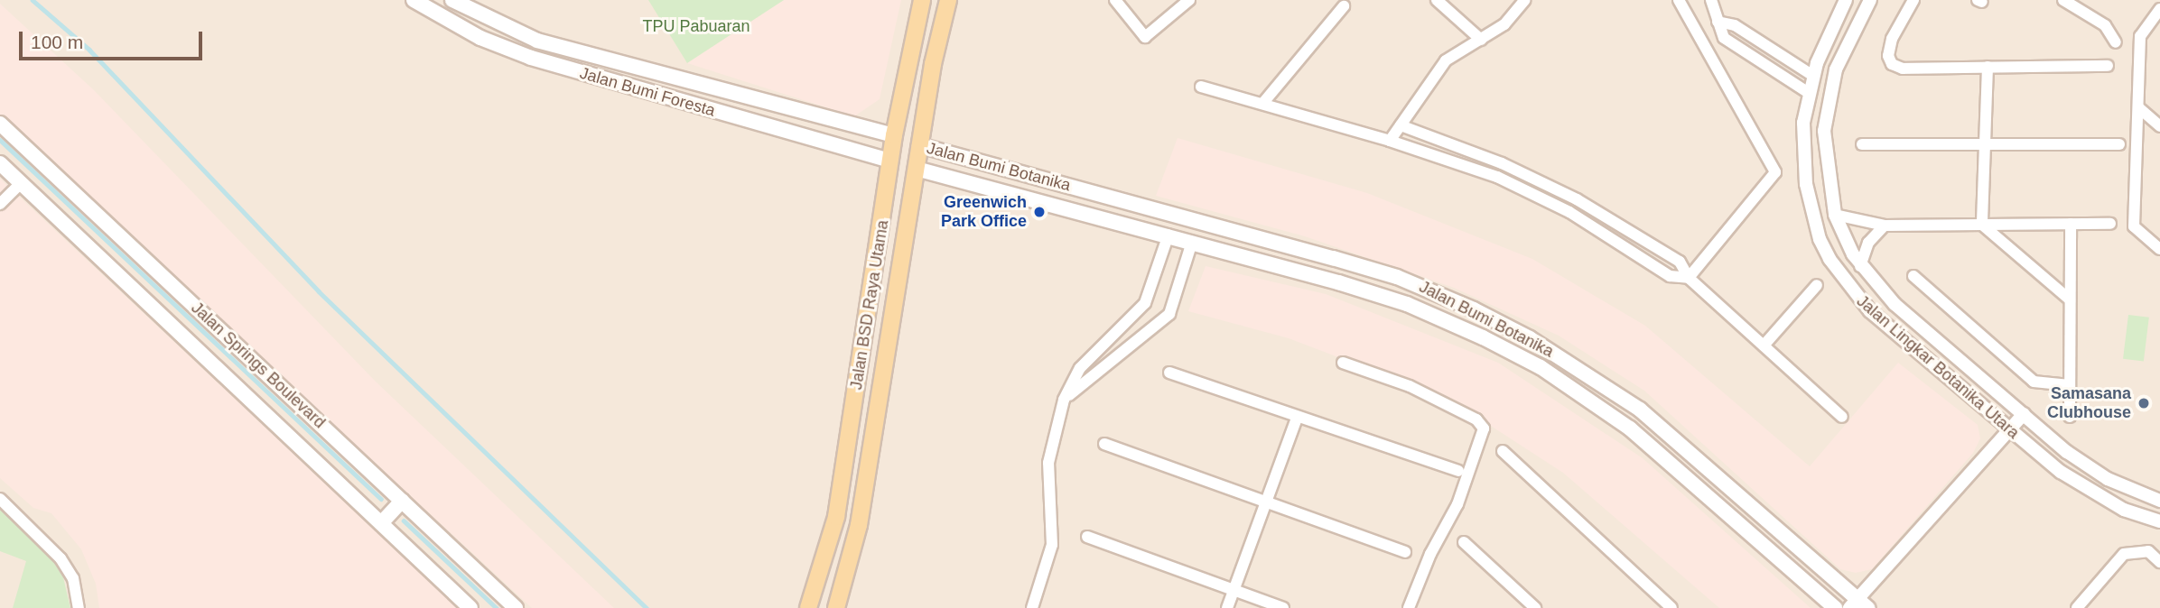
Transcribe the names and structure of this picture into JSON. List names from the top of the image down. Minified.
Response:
{"streets":{"main road":["Jalan Bumi Foresta","Jalan Bumi Botanika","Jalan BSD Raya Utama","Jalan Springs Boulevard"],"street":["Jalan Lingkar Botanika Utara"]},"crossings":[["Jalan Bumi Foresta","Jalan BSD Raya Utama"],["Jalan Bumi Botanika","Jalan BSD Raya Utama"]],"parks":["TPU Pabuaran"],"places":["Greenwich Park Office","Samasana Clubhouse"],"scale_bar":"100 m"}
